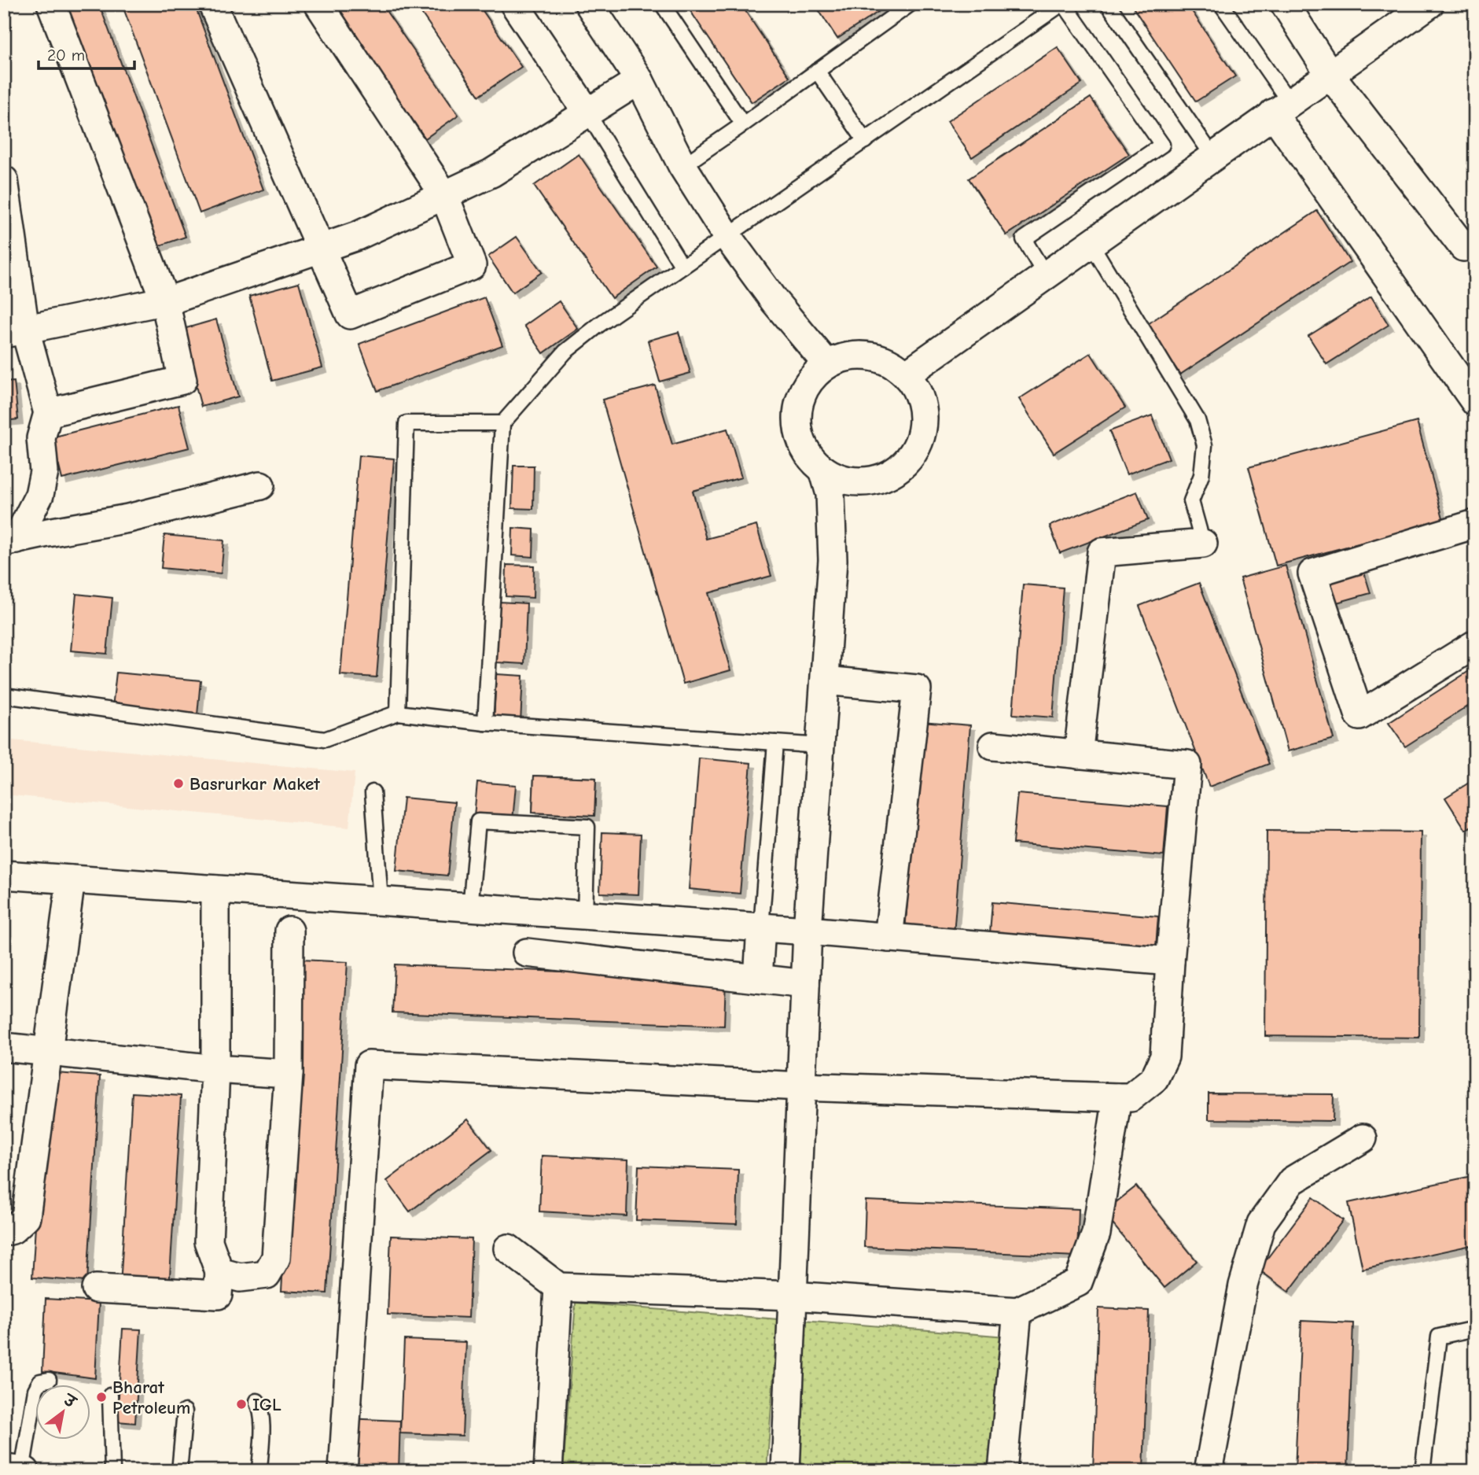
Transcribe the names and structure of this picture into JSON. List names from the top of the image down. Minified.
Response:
{"places":["Basrurkar Maket","Bharat Petroleum","IGL"],"scale_bar":"20 m","north":"top right"}
